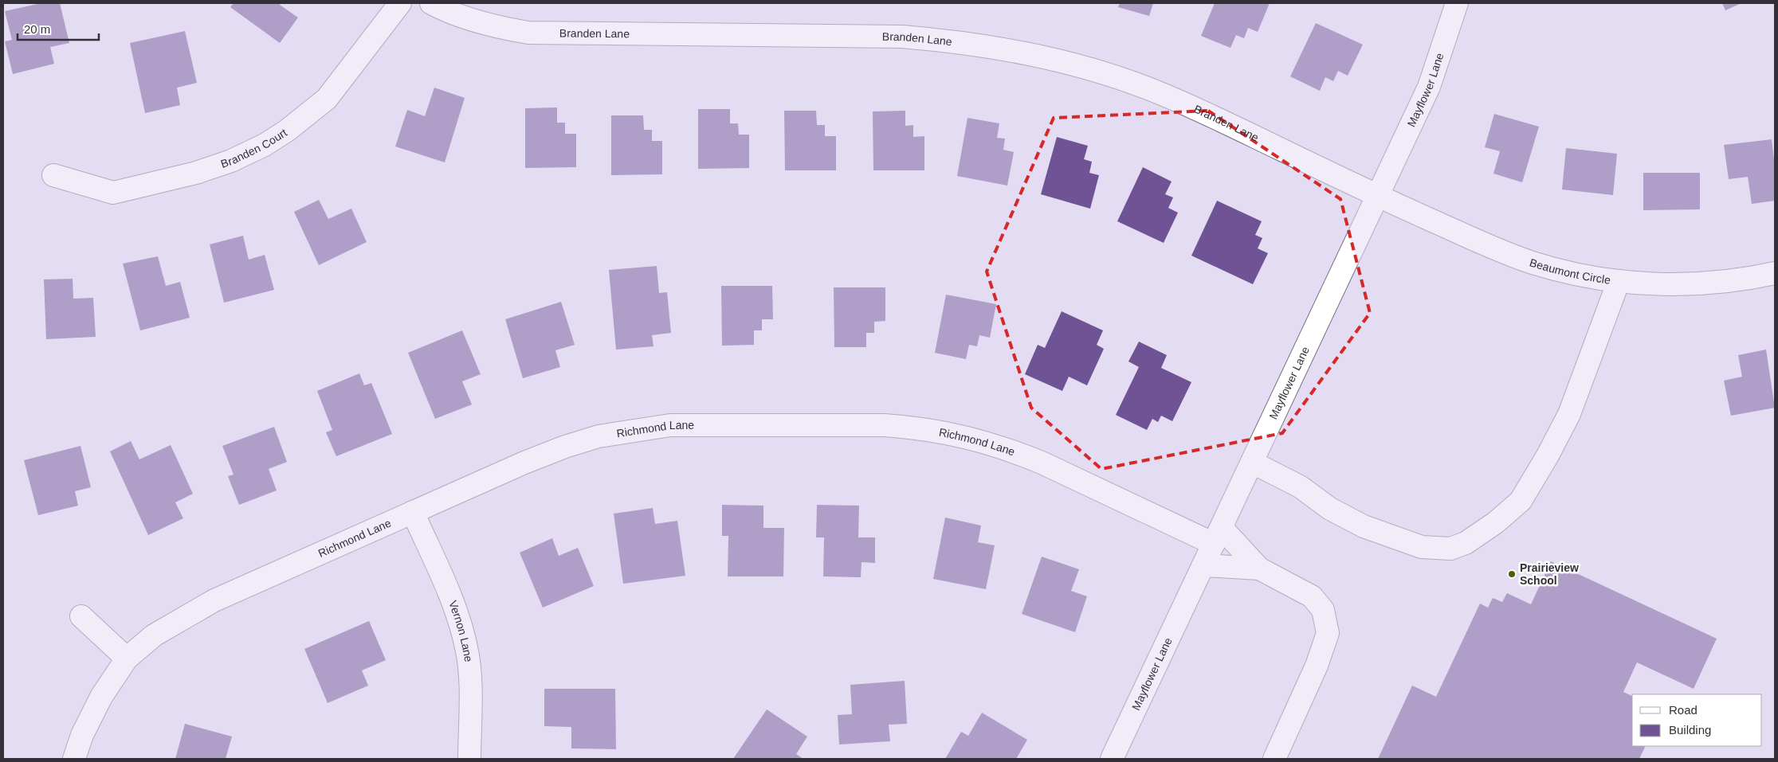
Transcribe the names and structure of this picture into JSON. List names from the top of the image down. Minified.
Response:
{"streets":{"street":["Branden Lane","Mayflower Lane","Branden Court","Beaumont Circle","Richmond Lane","Vernon Lane"]},"crossings":[["Branden Lane","Mayflower Lane"],["Branden Lane","Beaumont Circle"],["Mayflower Lane","Beaumont Circle"],["Mayflower Lane","Richmond Lane"],["Richmond Lane","Vernon Lane"]],"places":["Prairieview School"],"legend":["Road","Building"],"scale_bar":"20 m"}
